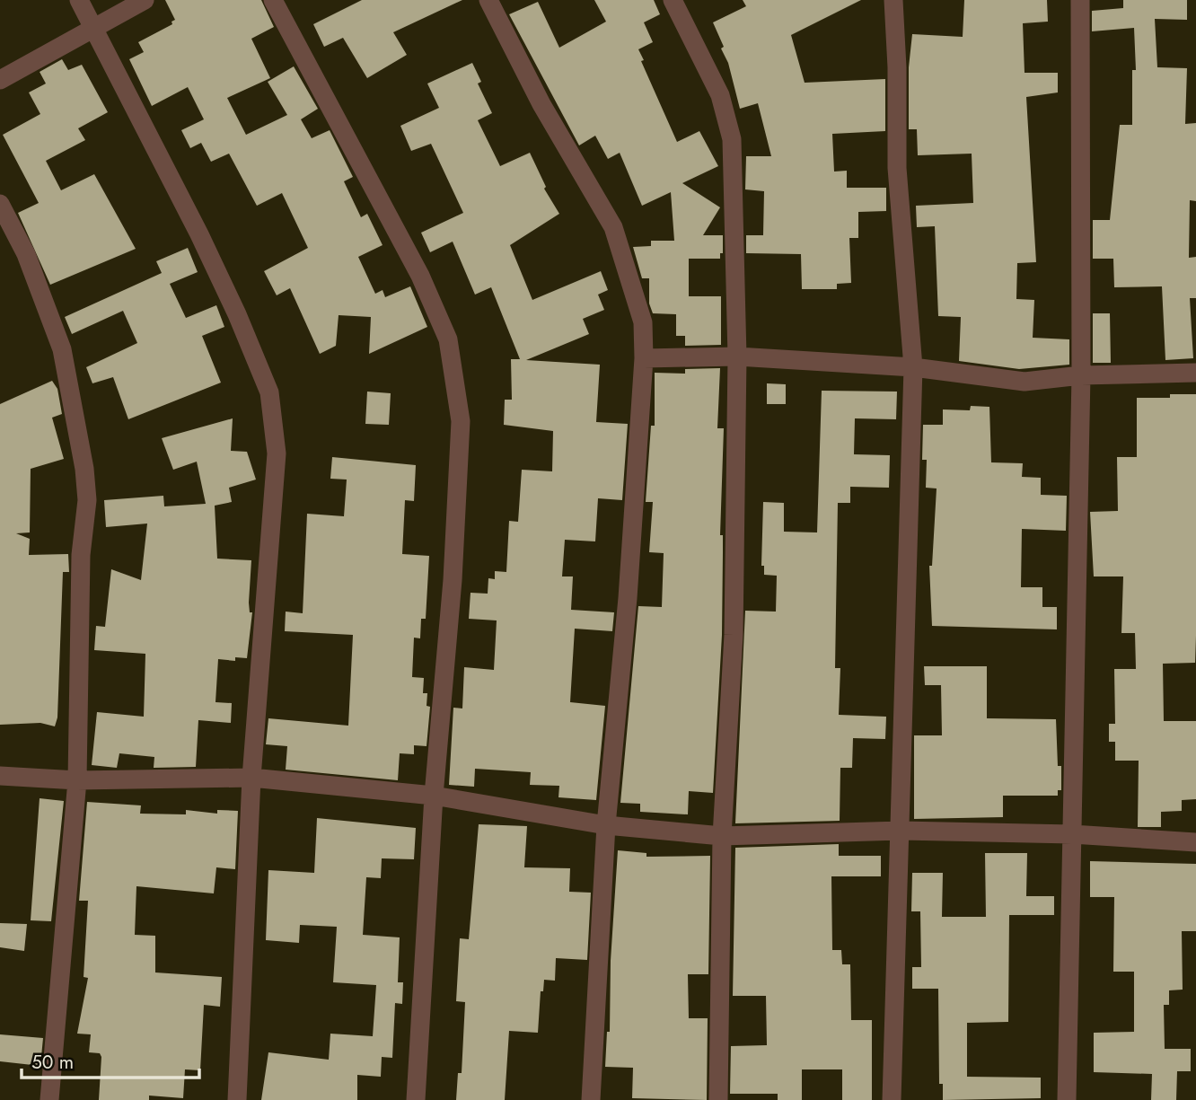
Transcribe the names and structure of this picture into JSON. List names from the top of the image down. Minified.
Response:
{"scale_bar":"50 m"}
